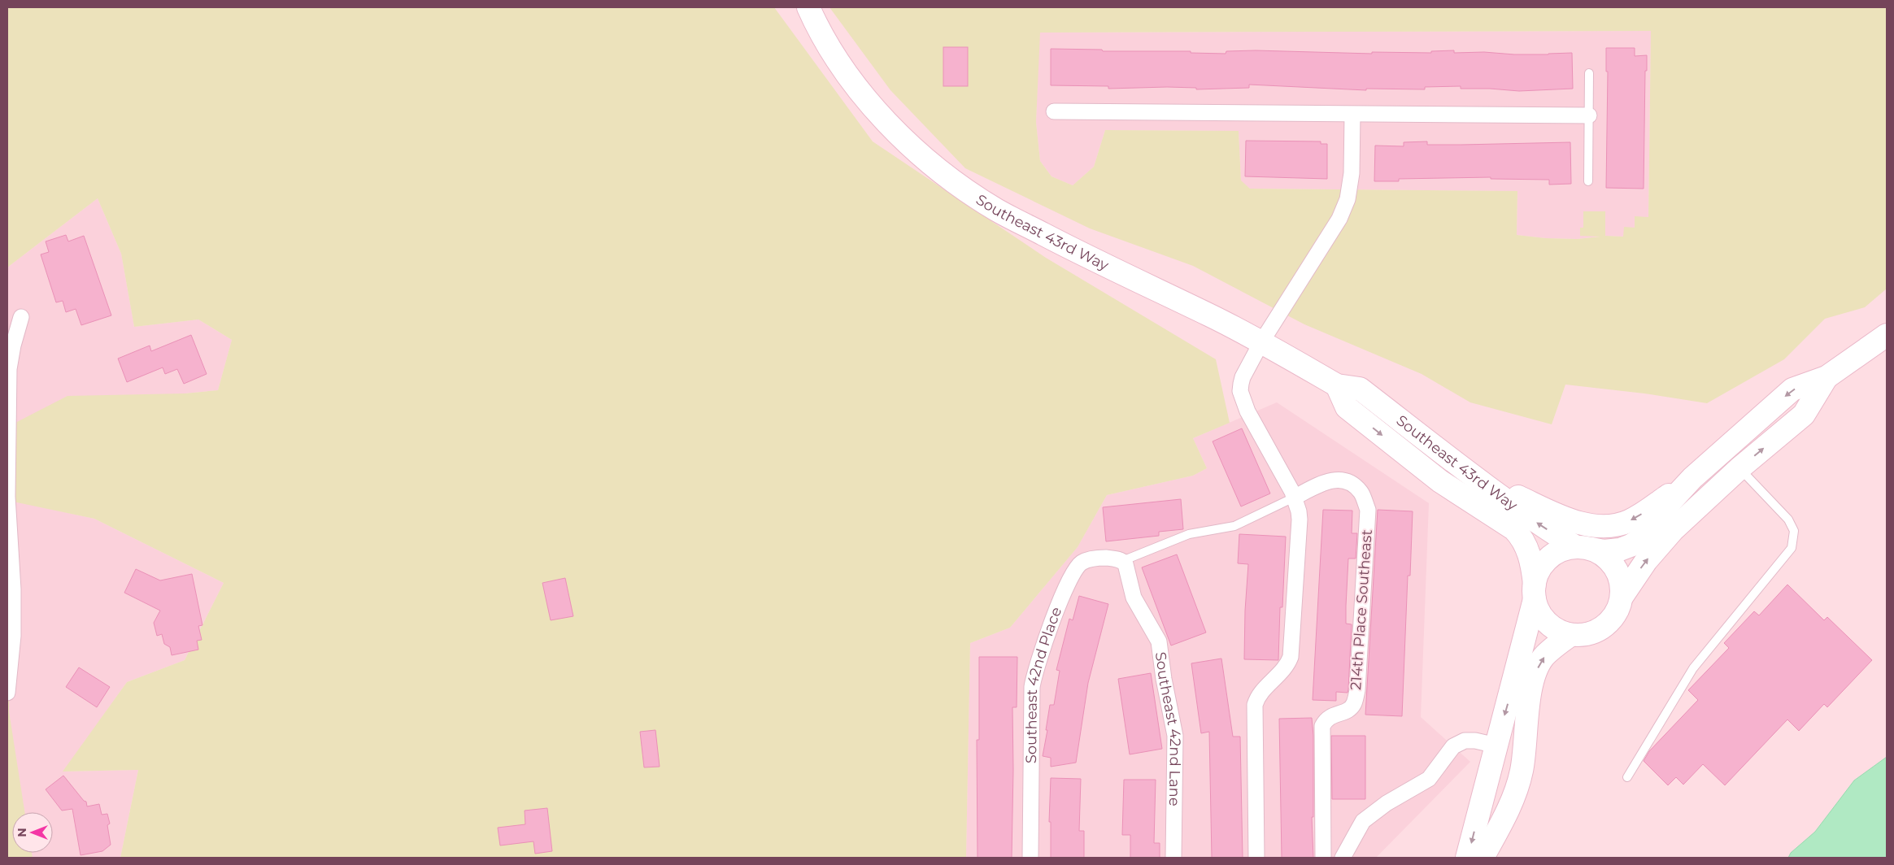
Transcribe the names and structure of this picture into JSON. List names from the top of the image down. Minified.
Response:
{"streets":{"main road":["Southeast 43rd Way"],"street":["214th Place Southeast","Southeast 42nd Place","Southeast 42nd Lane"]},"crossings":[["Southeast 42nd Place","Southeast 42nd Lane"]],"north":"left"}
